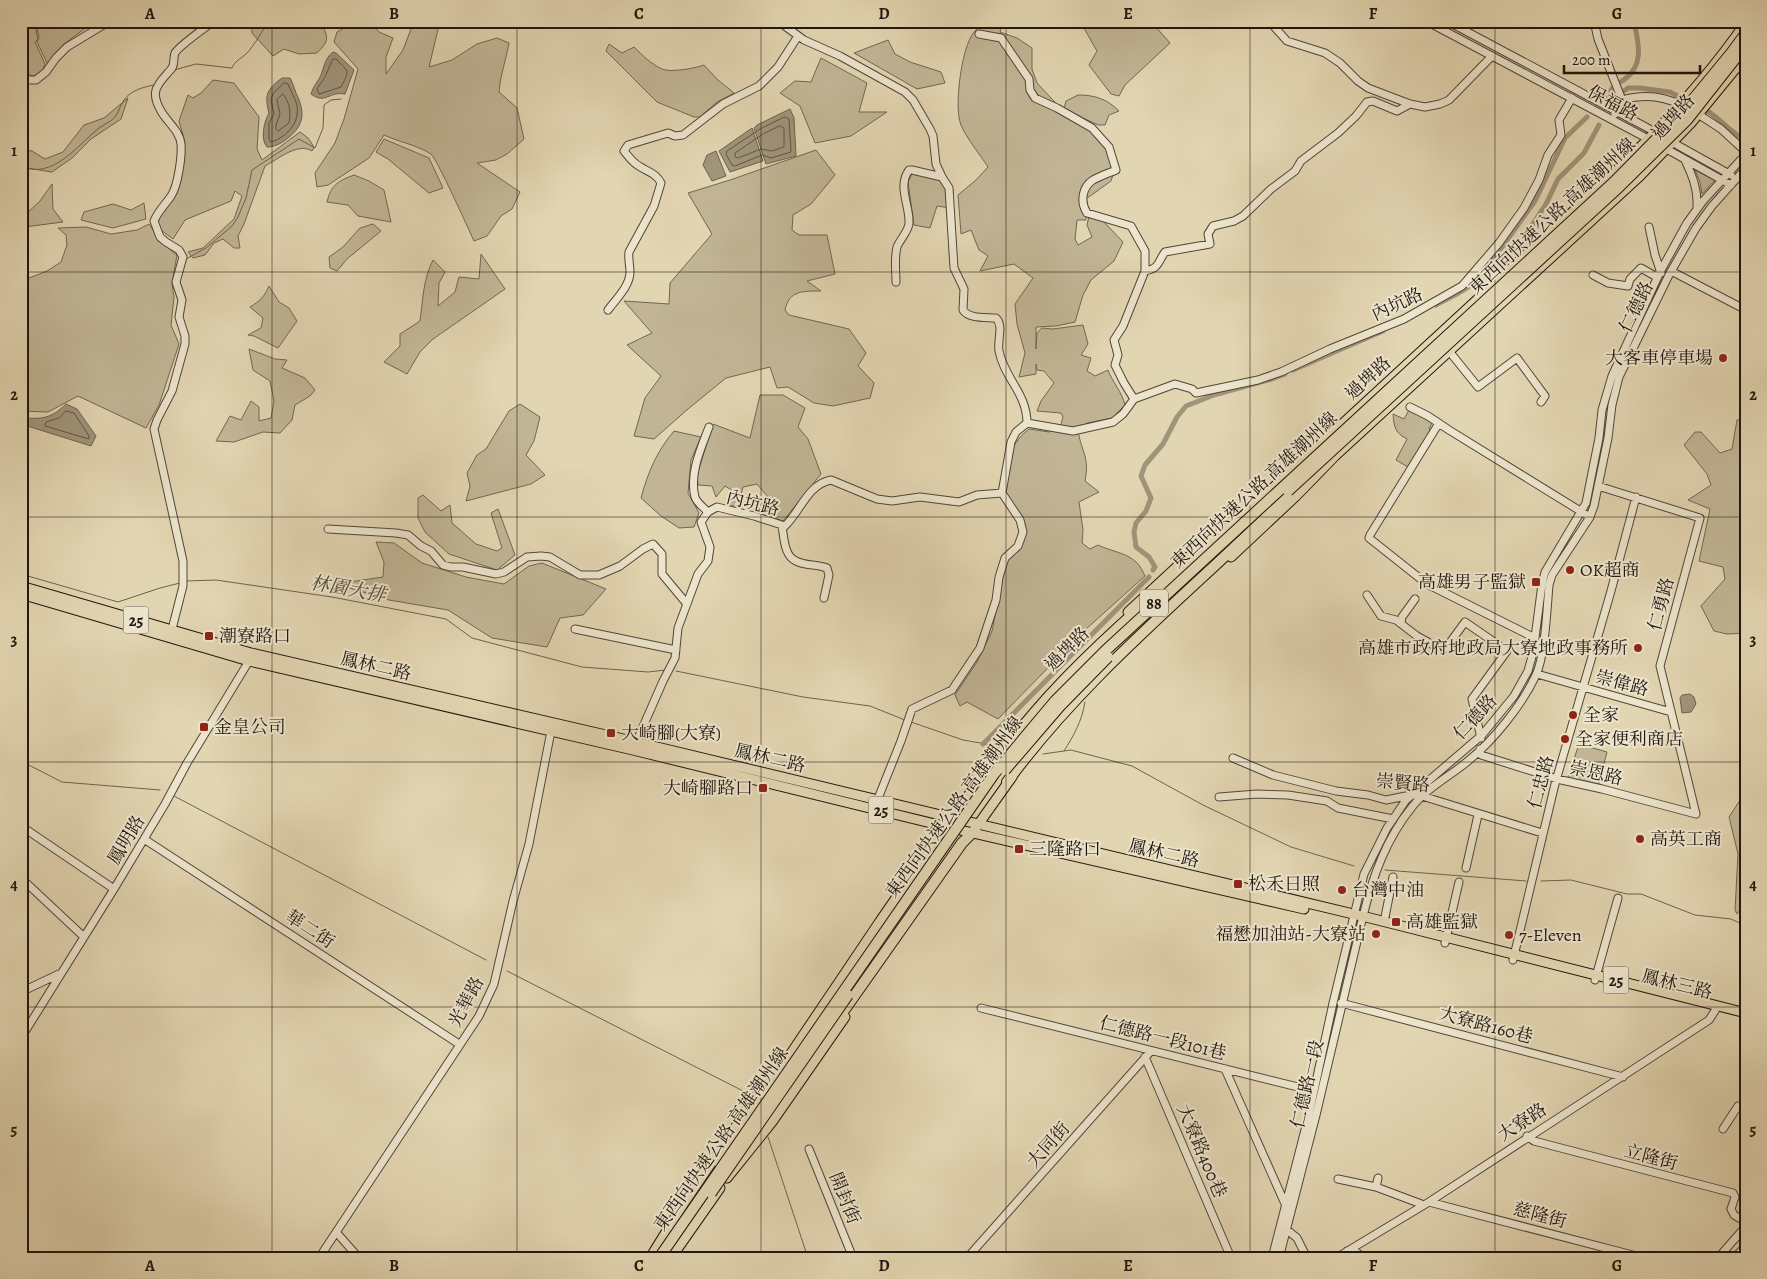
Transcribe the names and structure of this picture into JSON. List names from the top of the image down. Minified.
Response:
{"streets":{"highway":["東西向快速公路 高雄潮州線","88"],"main road":["過埤路","25","鳳林二路","鳳林三路"],"street":["保福路","內坑路","仁德路","仁勇路","崇偉路","崇恩路","仁忠路","崇賢路","鳳明路","華二街","光華路","大寮路160巷","仁德路一段101巷","仁德路一段","大寮路","大同街","大寮路400巷","立隆街","開封街","慈隆街"]},"crossings":[["保福路","過埤路"],["保福路","內坑路"],["保福路","仁德路"],["過埤路","鳳林二路"],["內坑路","鳳林二路"],["仁德路","鳳林二路"],["仁德路","崇偉路"],["仁德路","崇恩路"],["仁德路","崇賢路"],["仁德路","仁德路一段"],["仁勇路","崇偉路"],["仁勇路","崇恩路"],["仁勇路","仁忠路"],["鳳林二路","仁忠路"],["鳳林二路","鳳明路"],["鳳林二路","鳳林三路"],["鳳林二路","光華路"],["鳳林二路","仁德路一段"],["崇偉路","仁忠路"],["崇恩路","仁忠路"],["仁忠路","崇賢路"],["仁忠路","鳳林三路"],["鳳明路","華二街"],["華二街","光華路"],["鳳林三路","大寮路"],["大寮路160巷","仁德路一段"],["大寮路160巷","大寮路"],["仁德路一段101巷","仁德路一段"],["仁德路一段101巷","大同街"],["仁德路一段101巷","大寮路400巷"],["大寮路","立隆街"],["大寮路","慈隆街"],["大同街","大寮路400巷"]],"water":["林園大排"],"places":{"other":["大客車停車場","OK超商","高雄市政府地政局大寮地政事務所","全家","全家便利商店","高英工商","台灣中油","福懋加油站-大寮站","7-Eleven"],"transit":["高雄男子監獄","潮寮路口","金皇公司","大崎腳(大寮)","大崎腳路口","三隆路口","松禾日照","高雄監獄"]},"scale_bar":"200 m","grid":{"columns":["A","B","C","D","E","F","G"],"rows":["1","2","3","4","5"]}}
